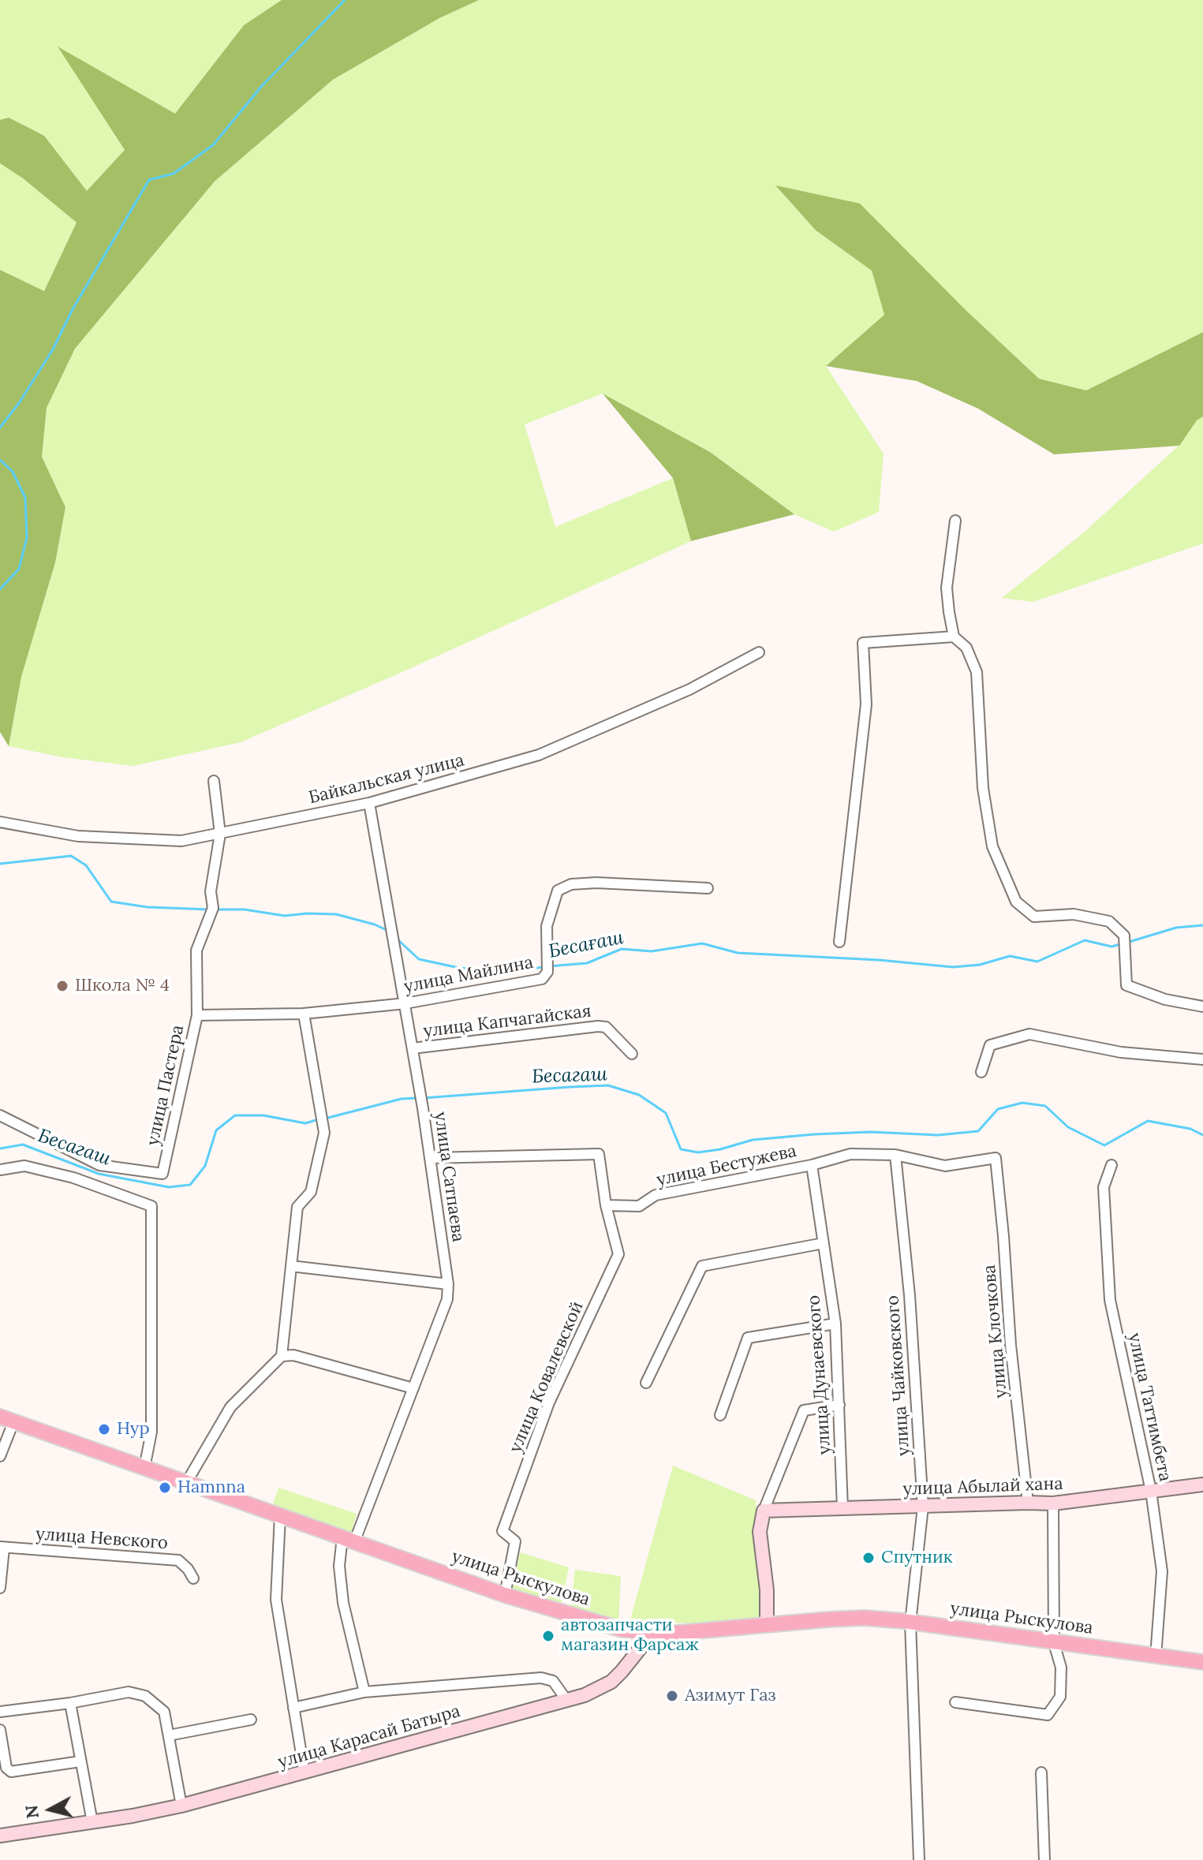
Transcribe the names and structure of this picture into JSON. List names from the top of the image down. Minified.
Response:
{"streets":{"main road":["улица Абылай хана","улица Рыскулова","улица Карасай Батыра"],"street":["Байкальская улица","улица Майлина","улица Капчагайская","улица Пастера","улица Бестужева","улица Сатпаева","улица Клочкова","улица Дунаевского","улица Чайковского","улица Ковалевской","улица Таттимбета","улица Невского"]},"crossings":[["Байкальская улица","улица Пастера"],["Байкальская улица","улица Сатпаева"],["улица Майлина","улица Пастера"],["улица Майлина","улица Сатпаева"],["улица Капчагайская","улица Сатпаева"],["улица Бестужева","улица Клочкова"],["улица Бестужева","улица Дунаевского"],["улица Бестужева","улица Чайковского"],["улица Бестужева","улица Ковалевской"],["улица Сатпаева","улица Рыскулова"],["улица Сатпаева","улица Карасай Батыра"],["улица Клочкова","улица Абылай хана"],["улица Дунаевского","улица Абылай хана"],["улица Чайковского","улица Абылай хана"],["улица Чайковского","улица Рыскулова"],["улица Ковалевской","улица Рыскулова"],["улица Таттимбета","улица Абылай хана"],["улица Таттимбета","улица Рыскулова"],["улица Рыскулова","улица Карасай Батыра"]],"water":["Бесағаш","Бесагаш"],"places":["Школа № 4","Hyp","Hamnna","Спутник","автозапчасти магазин Фарсаж","Азимут Газ"],"north":"left"}
